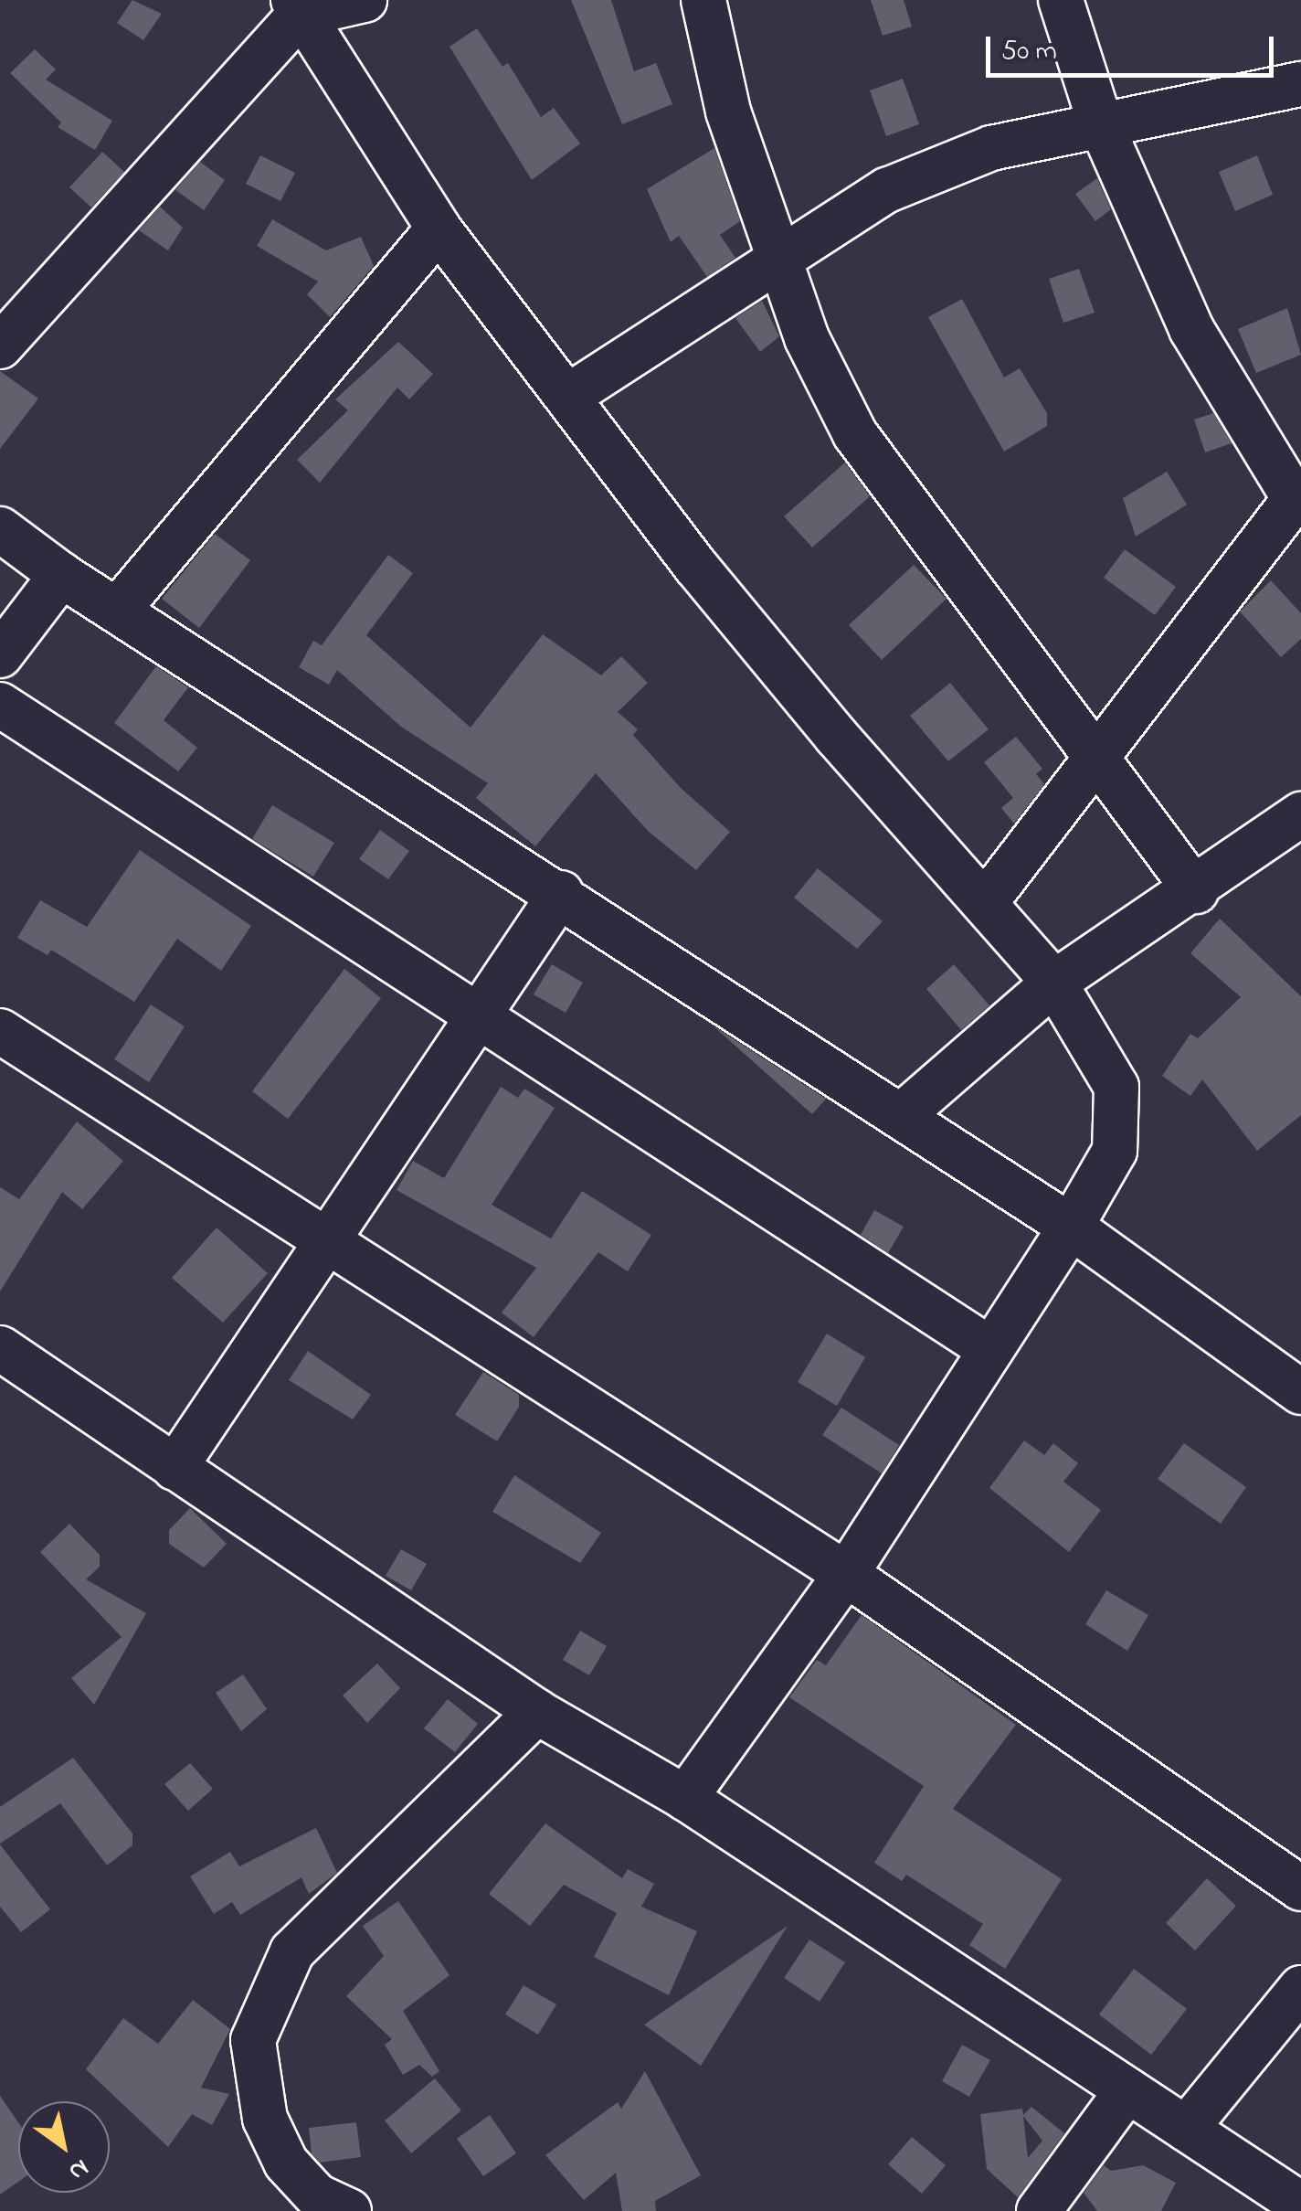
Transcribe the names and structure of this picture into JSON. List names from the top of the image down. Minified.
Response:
{"scale_bar":"50 m","north":"bottom right"}
